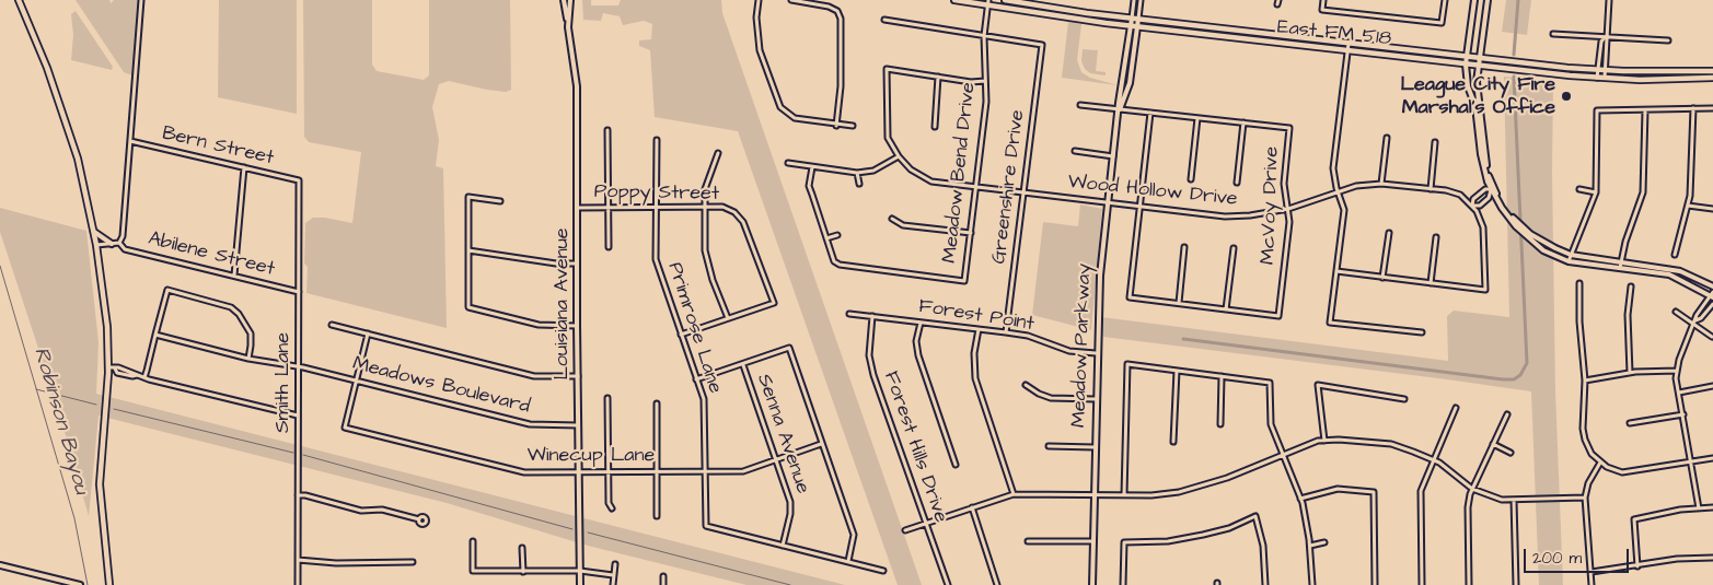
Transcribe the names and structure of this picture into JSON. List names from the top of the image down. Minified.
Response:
{"streets":{"main road":["East FM 518"],"street":["Bern Street","Meadow Bend Drive","Greenshire Drive","Wood Hollow Drive","Poppy Street","McVoy Drive","Abilene Street","Louisiana Avenue","Forest Point","Primrose Lane","Meadow Parkway","Smith Lane","Meadows Boulevard","Senna Avenue","Forest Hills Drive","Winecup Lane"]},"crossings":[["East FM 518","Meadow Bend Drive"],["East FM 518","Meadow Parkway"],["Bern Street","Smith Lane"],["Meadow Bend Drive","Greenshire Drive"],["Meadow Bend Drive","Wood Hollow Drive"],["Greenshire Drive","Wood Hollow Drive"],["Greenshire Drive","Forest Point"],["Wood Hollow Drive","McVoy Drive"],["Wood Hollow Drive","Meadow Parkway"],["Poppy Street","Louisiana Avenue"],["Poppy Street","Primrose Lane"],["Abilene Street","Smith Lane"],["Louisiana Avenue","Meadows Boulevard"],["Louisiana Avenue","Winecup Lane"],["Forest Point","Meadow Parkway"],["Forest Point","Forest Hills Drive"],["Primrose Lane","Senna Avenue"],["Primrose Lane","Winecup Lane"],["Smith Lane","Meadows Boulevard"],["Meadows Boulevard","Winecup Lane"],["Senna Avenue","Winecup Lane"]],"water":["Robinson Bayou"],"places":["League City Fire Marshal's Office"],"scale_bar":"200 m"}
